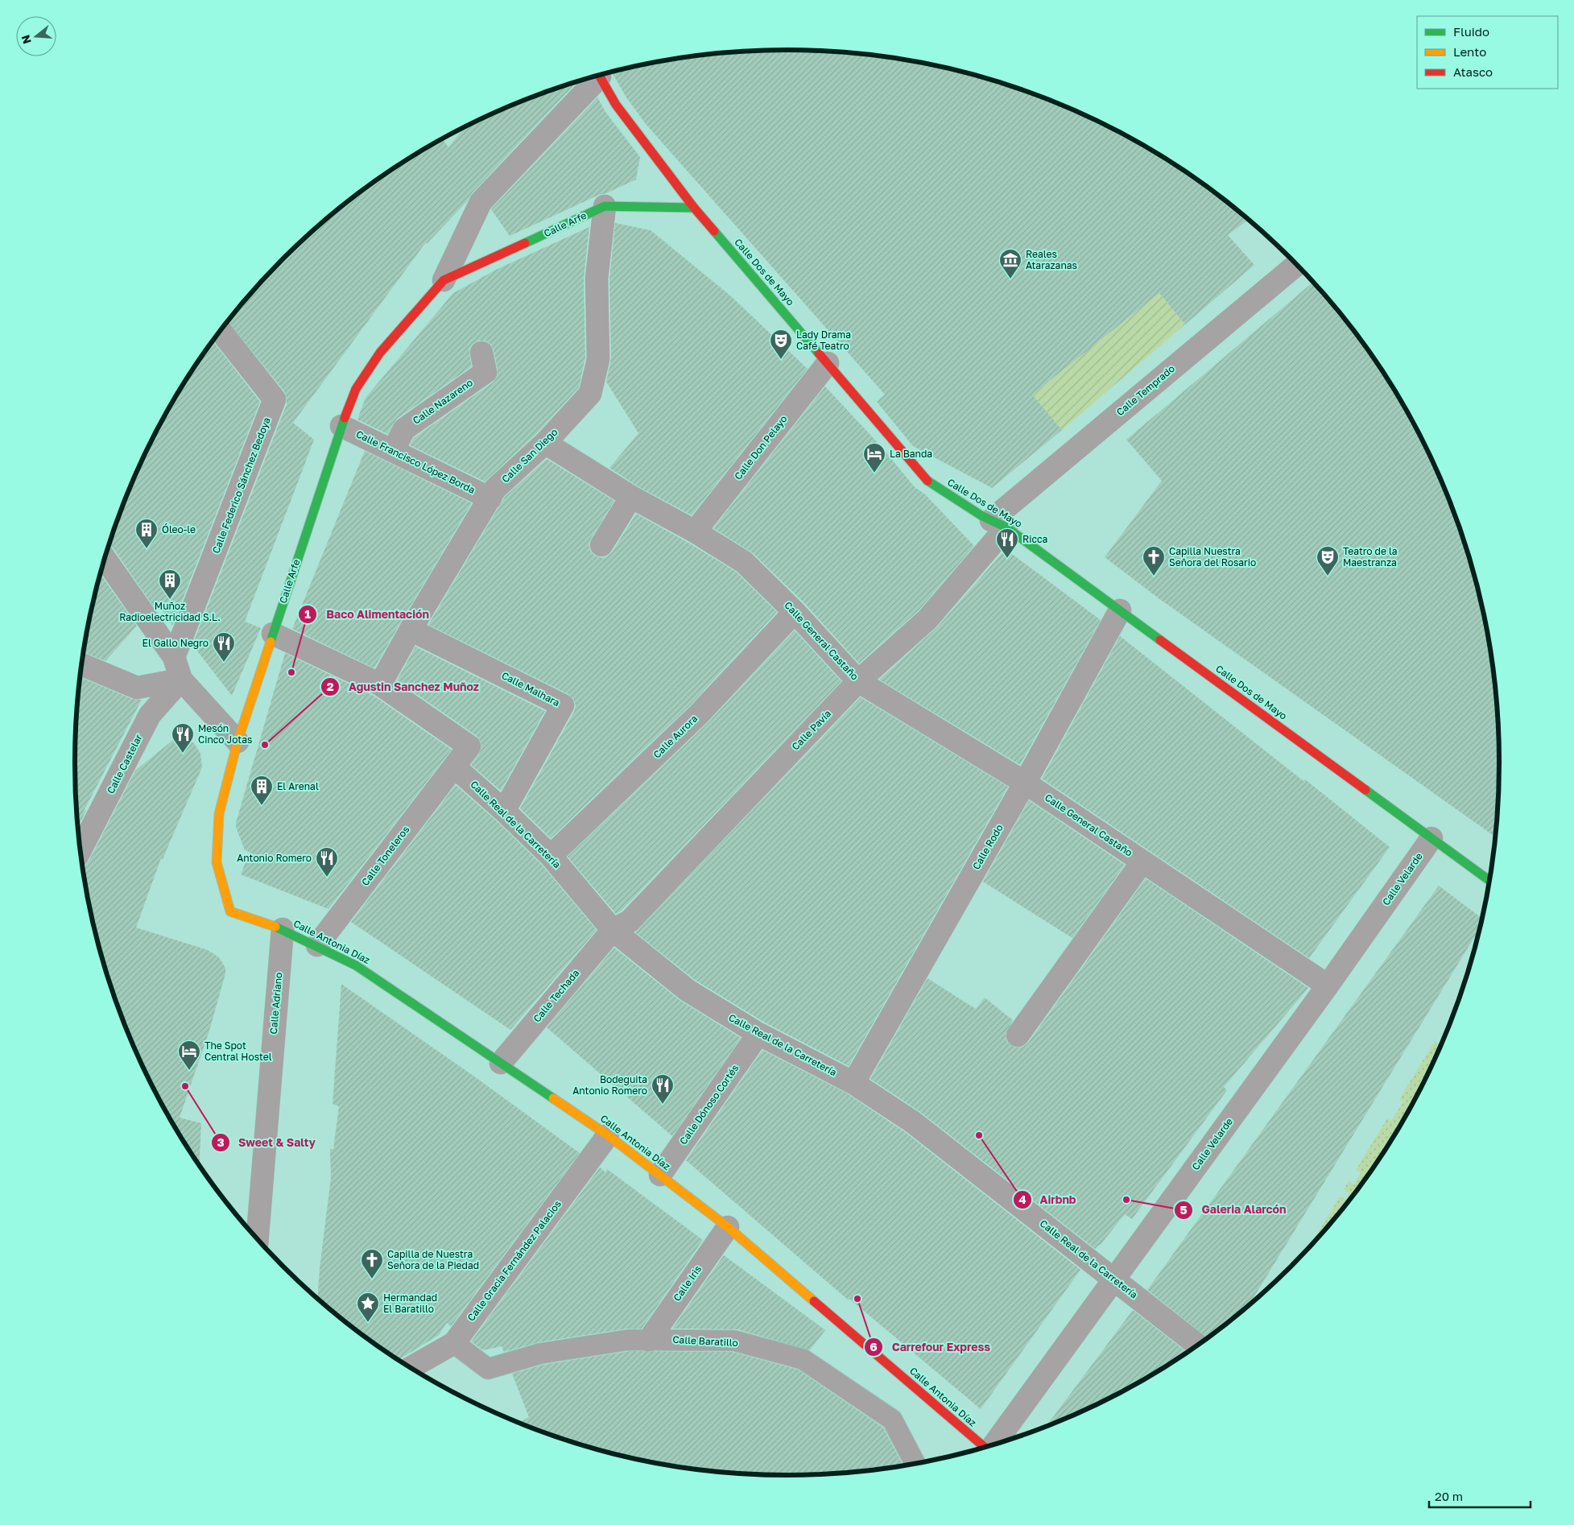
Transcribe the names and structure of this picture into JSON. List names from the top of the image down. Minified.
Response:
{"streets":{"street":["Calle Arfe","Calle Dos de Mayo","Calle Temprado","Calle Nazareno","Calle Don Pelayo","Calle San Diego","Calle Francisco López Borda","Calle Federico Sánchez Bedoya","Calle General Castaño","Calle Malhara","Calle Pavía","Calle Aurora","Calle Castelar","Calle Real de la Carretería","Calle Rodo","Calle Toneleros","Calle Velarde","Calle Antonia Díaz","Calle Techada","Calle Adriano","Calle Dónoso Cortés","Calle Gracia Fernández Palacios","Calle Iris"],"lane":["Calle Baratillo"]},"crossings":[["Calle Arfe","Calle Dos de Mayo"],["Calle Arfe","Calle San Diego"],["Calle Arfe","Calle Francisco López Borda"],["Calle Arfe","Calle Antonia Díaz"],["Calle Dos de Mayo","Calle Temprado"],["Calle Dos de Mayo","Calle Don Pelayo"],["Calle Dos de Mayo","Calle Pavía"],["Calle Dos de Mayo","Calle Rodo"],["Calle Dos de Mayo","Calle Velarde"],["Calle Temprado","Calle Pavía"],["Calle Nazareno","Calle Francisco López Borda"],["Calle Don Pelayo","Calle General Castaño"],["Calle San Diego","Calle Francisco López Borda"],["Calle San Diego","Calle General Castaño"],["Calle San Diego","Calle Malhara"],["Calle General Castaño","Calle Pavía"],["Calle General Castaño","Calle Aurora"],["Calle General Castaño","Calle Rodo"],["Calle General Castaño","Calle Velarde"],["Calle Malhara","Calle Real de la Carretería"],["Calle Pavía","Calle Real de la Carretería"],["Calle Pavía","Calle Techada"],["Calle Aurora","Calle Real de la Carretería"],["Calle Real de la Carretería","Calle Rodo"],["Calle Real de la Carretería","Calle Toneleros"],["Calle Real de la Carretería","Calle Velarde"],["Calle Real de la Carretería","Calle Techada"],["Calle Real de la Carretería","Calle Dónoso Cortés"],["Calle Toneleros","Calle Antonia Díaz"],["Calle Antonia Díaz","Calle Techada"],["Calle Antonia Díaz","Calle Adriano"],["Calle Antonia Díaz","Calle Dónoso Cortés"],["Calle Antonia Díaz","Calle Gracia Fernández Palacios"],["Calle Antonia Díaz","Calle Iris"],["Calle Gracia Fernández Palacios","Calle Baratillo"],["Calle Iris","Calle Baratillo"]],"places":{"museum":["Reales Atarazanas"],"theatre":["Lady Drama Café Teatro","Teatro de la Maestranza"],"hotel":["La Banda","The Spot Central Hostel"],"building":["Óleo-le","Muñoz Radioelectricidad S.L.","El Arenal"],"restaurant":["Ricca","El Gallo Negro","Mesón Cinco Jotas","Antonio Romero","Bodeguita Antonio Romero"],"church":["Capilla Nuestra Señora del Rosario","Capilla de Nuestra Señora de la Piedad"],"other":["Baco Alimentación","Agustin Sanchez Muñoz","Sweet & Salty","Airbnb","Galeria Alarcón","Carrefour Express"],"place":["Hermandad El Baratillo"]},"legend":["Fluido","Lento","Atasco"],"scale_bar":"20 m","north":"left"}
